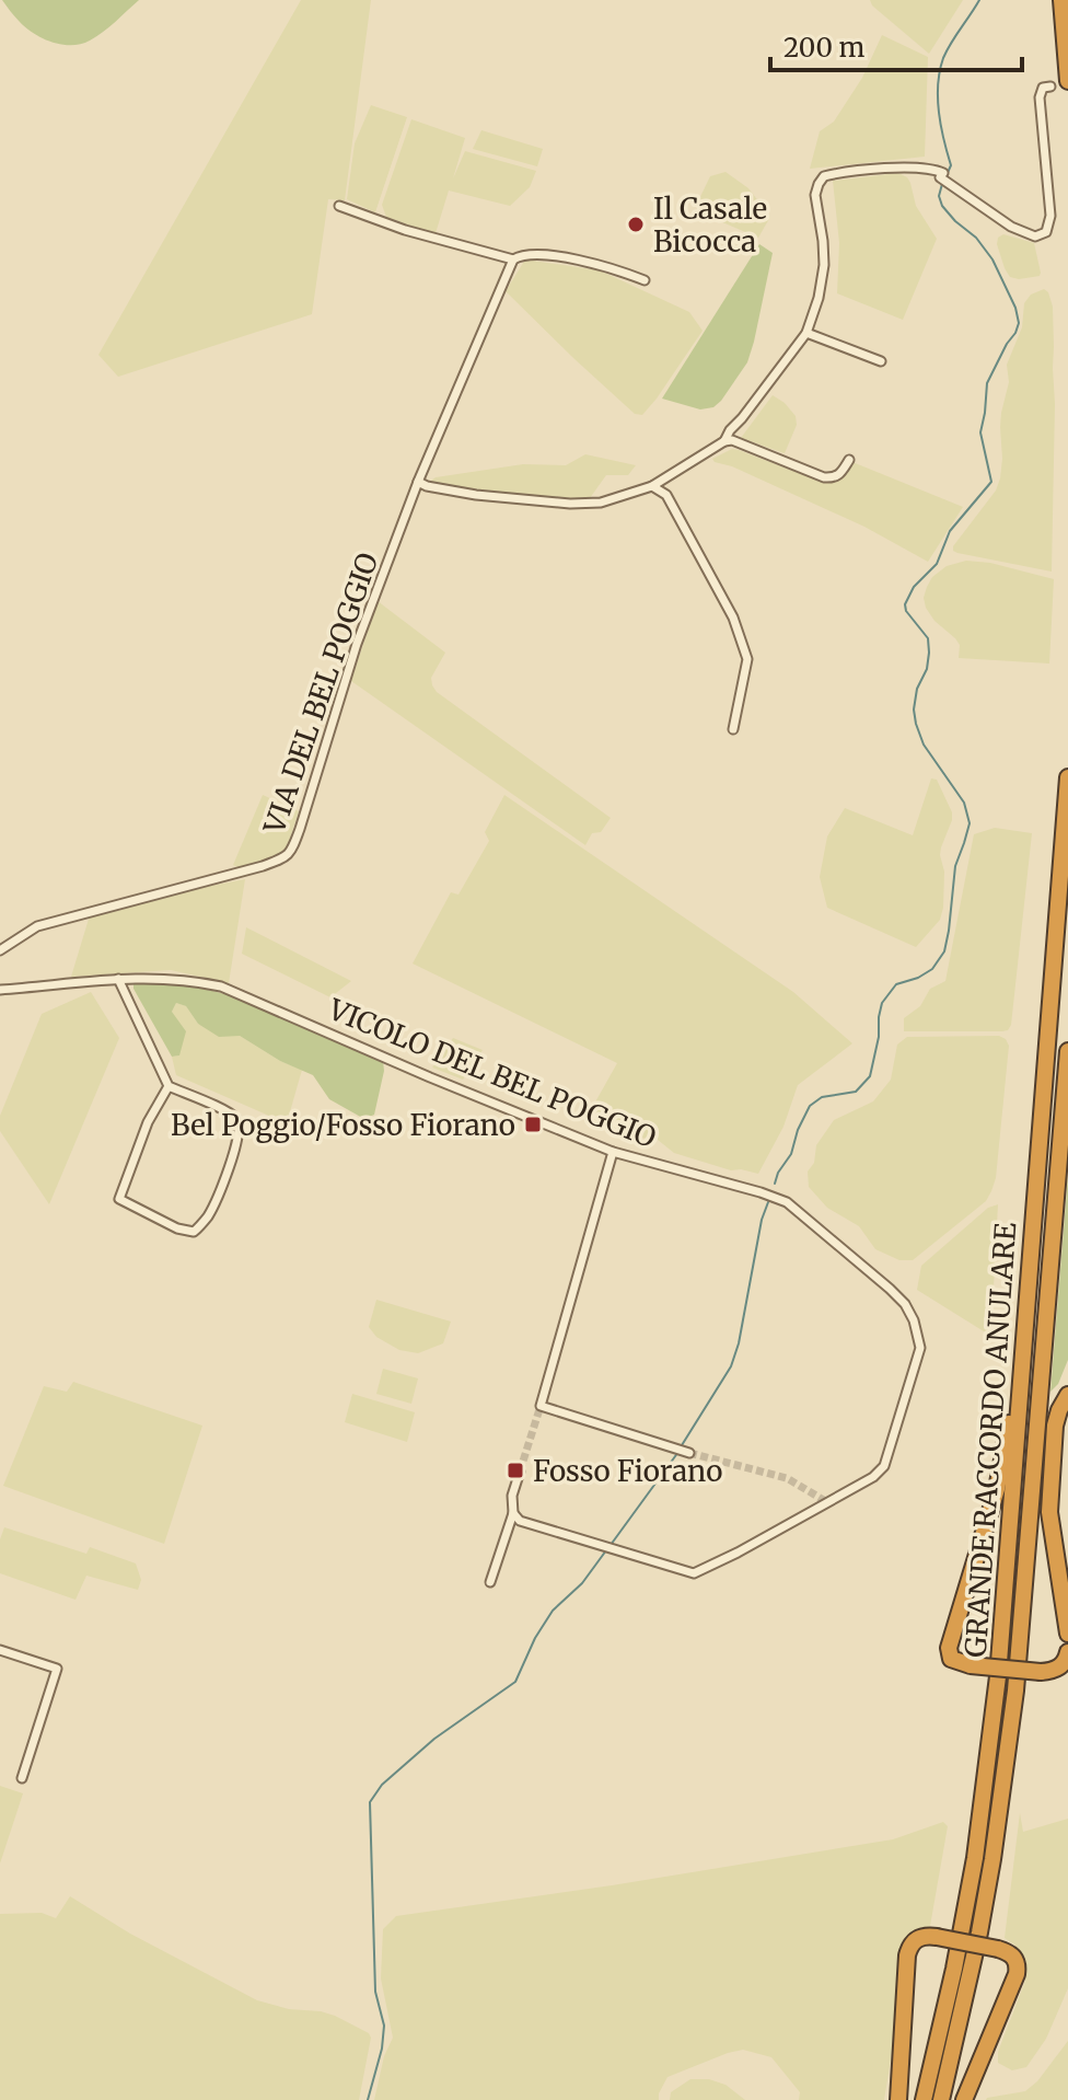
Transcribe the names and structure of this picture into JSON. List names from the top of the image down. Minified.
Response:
{"streets":{"highway":["GRANDE RACCORDO ANULARE"],"street":["VIA DEL BEL POGGIO","VICOLO DEL BEL POGGIO"]},"places":{"other":["Il Casale Bicocca"],"transit":["Bel Poggio/Fosso Fiorano","Fosso Fiorano"]},"scale_bar":"200 m"}
